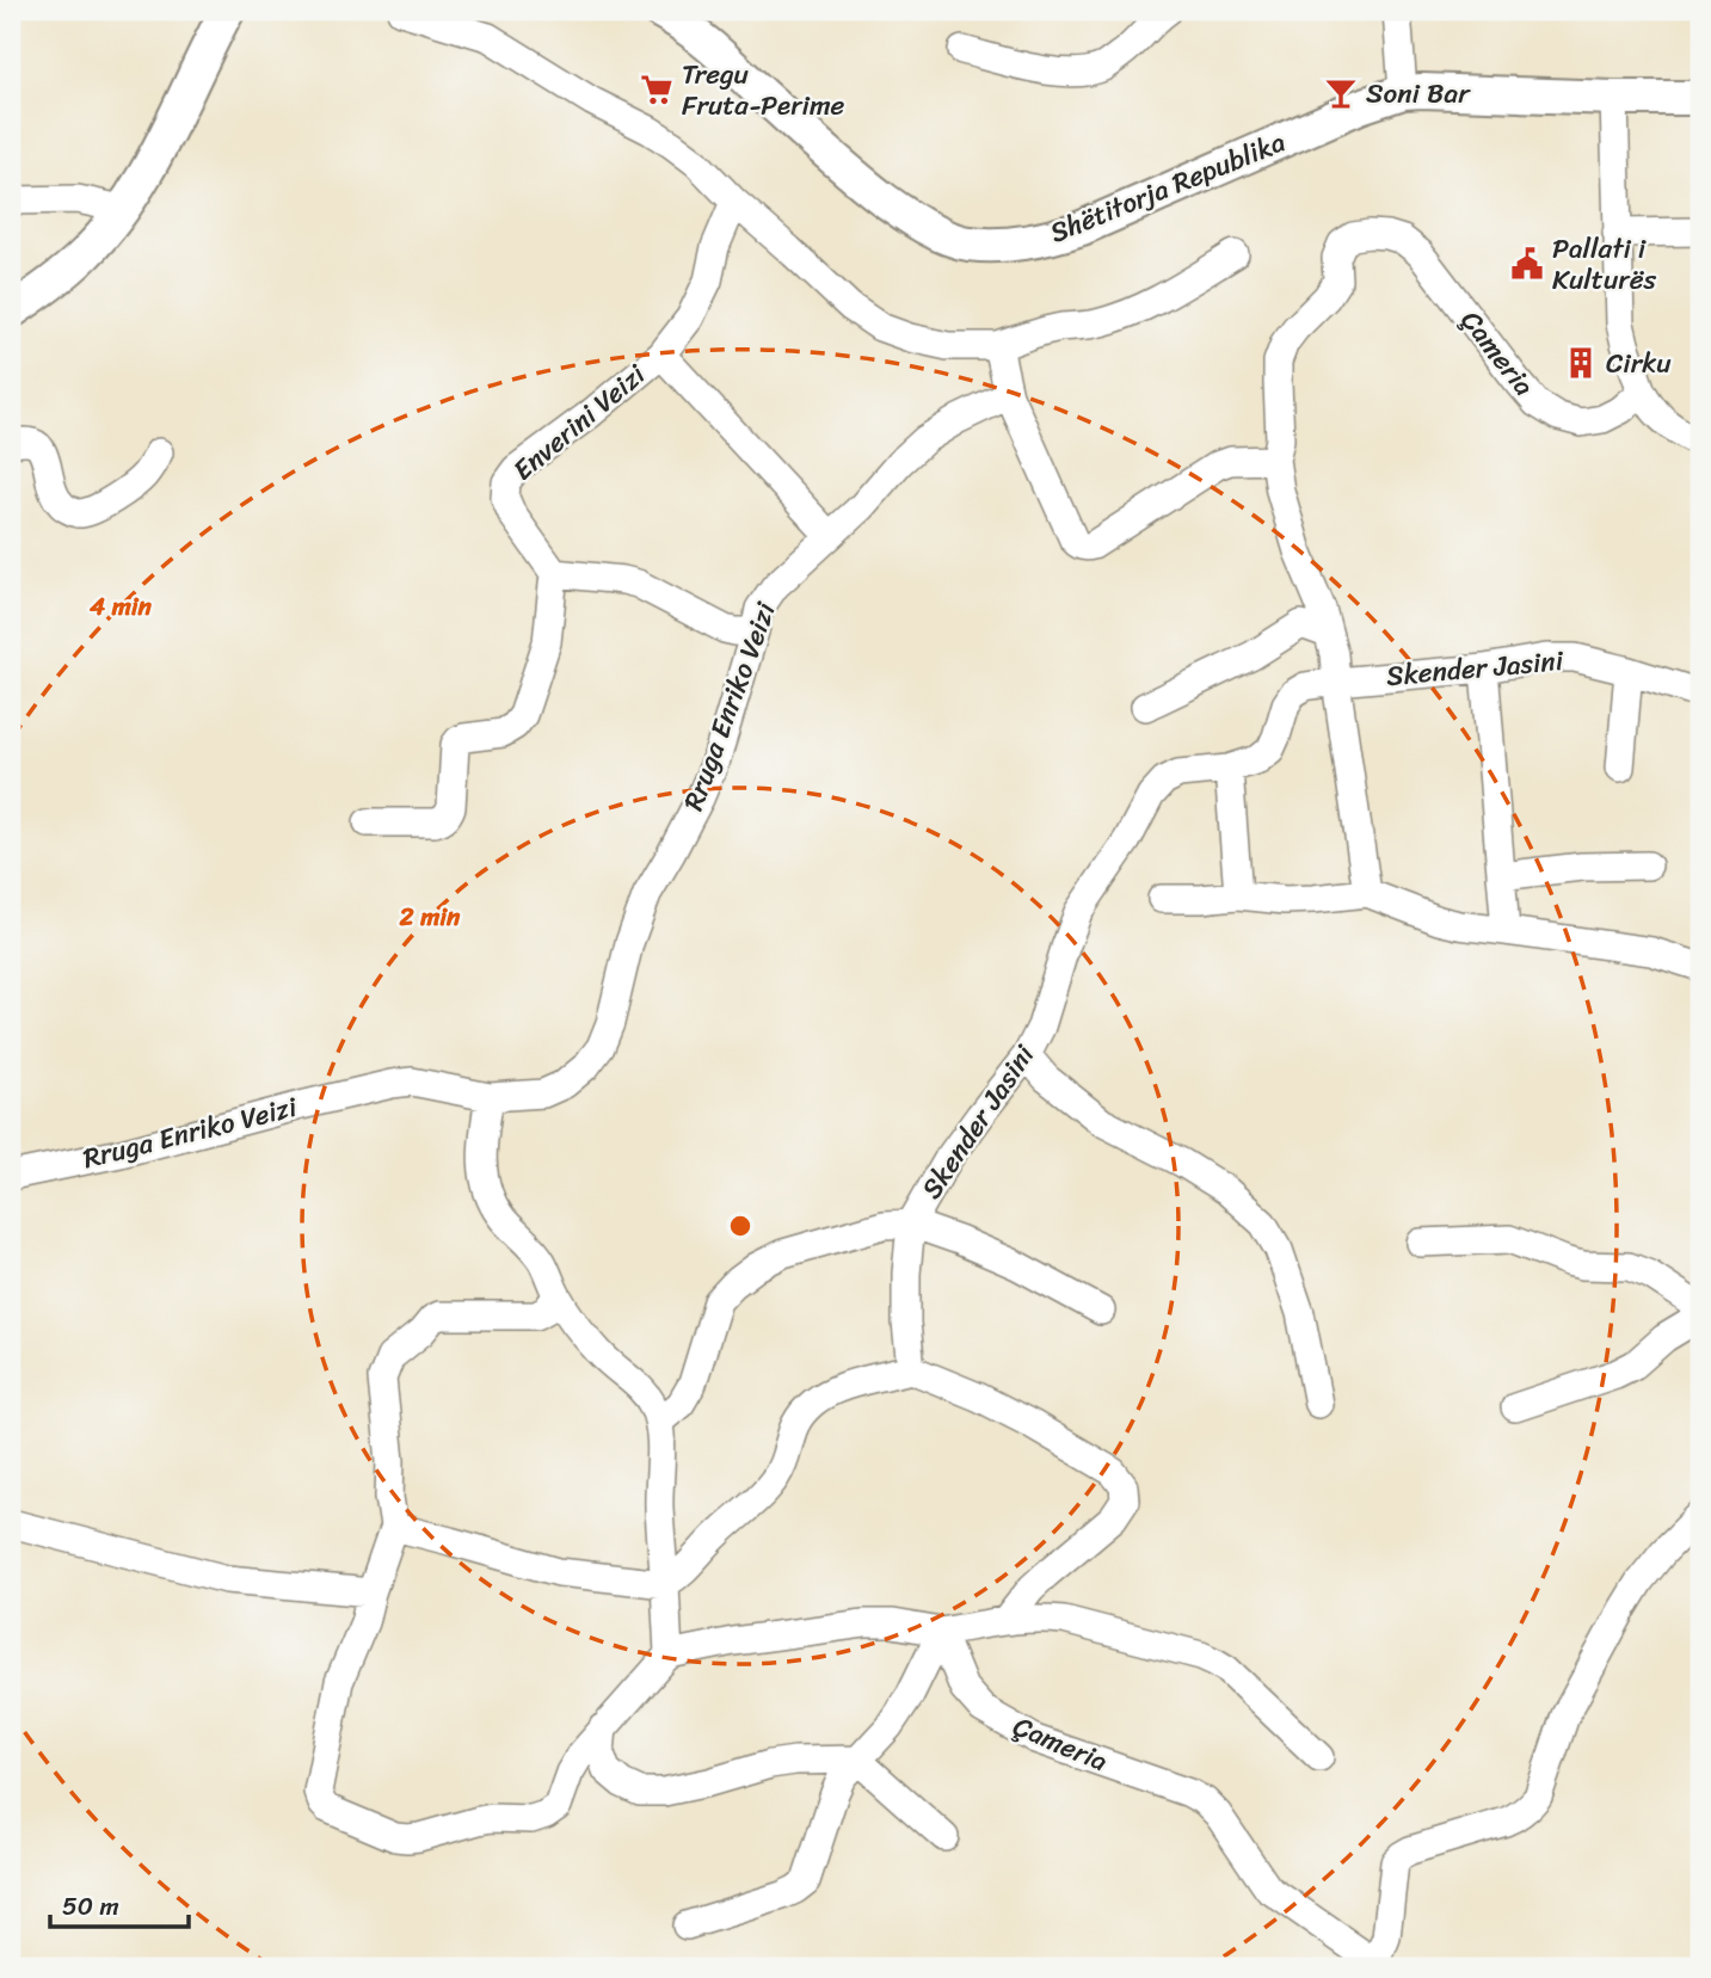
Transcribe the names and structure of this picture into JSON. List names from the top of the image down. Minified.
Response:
{"streets":{"main road":["Shëtitorja Republika"],"street":["Çameria","Enverini Veizi","Skender Jasini","Rruga Enriko Veizi"]},"places":{"supermarket":["Tregu Fruta-Perime"],"bar":["Soni Bar"],"public building":["Pallati i Kulturës"],"building":["Cirku"]},"scale_bar":"50 m","rings":["4 min","2 min"]}
